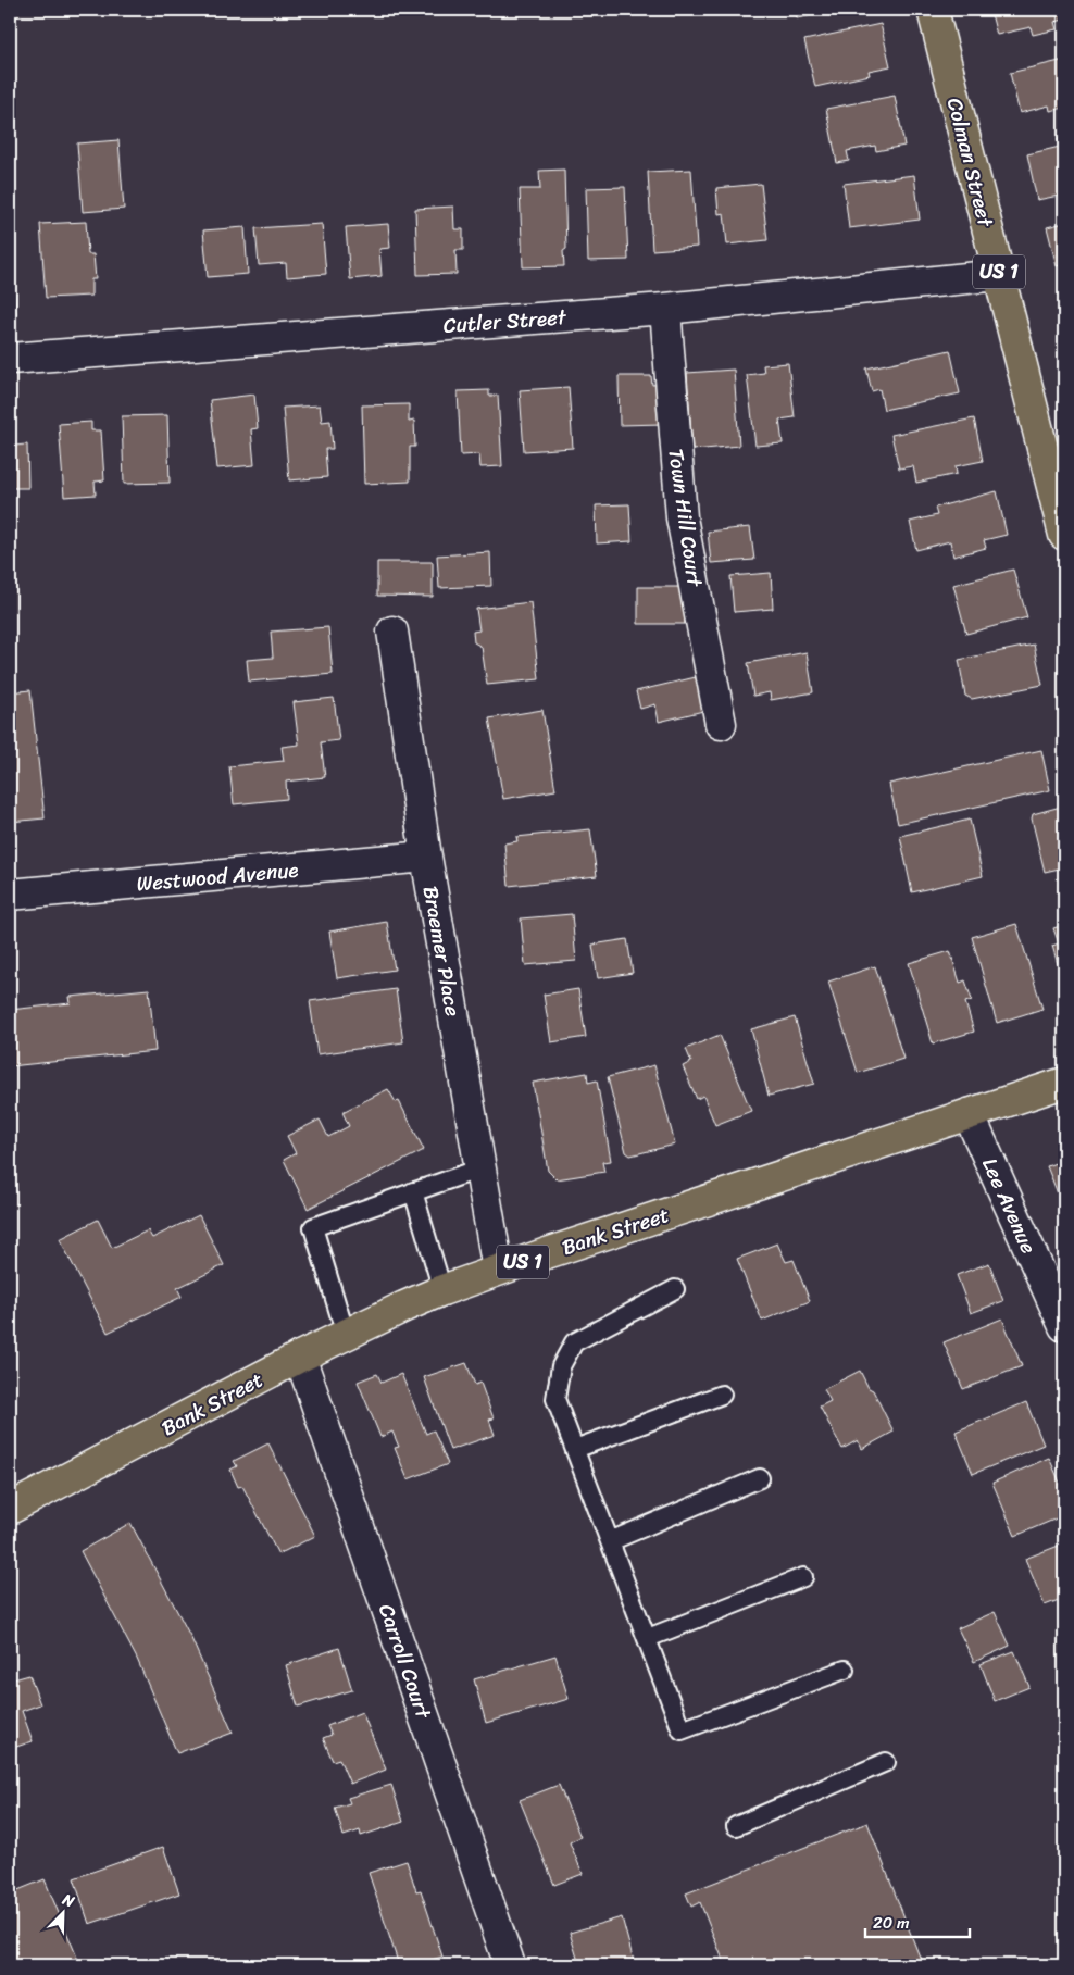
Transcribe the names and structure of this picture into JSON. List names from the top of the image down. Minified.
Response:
{"streets":{"main road":["Colman Street","US 1","Bank Street"],"street":["Cutler Street","Town Hill Court","Westwood Avenue","Braemer Place","Lee Avenue","Carroll Court"]},"crossings":[["Colman Street","Cutler Street"],["Cutler Street","Town Hill Court"],["Westwood Avenue","Braemer Place"],["Braemer Place","Bank Street"],["Lee Avenue","Bank Street"],["Bank Street","Carroll Court"]],"scale_bar":"20 m","north":"top right"}
